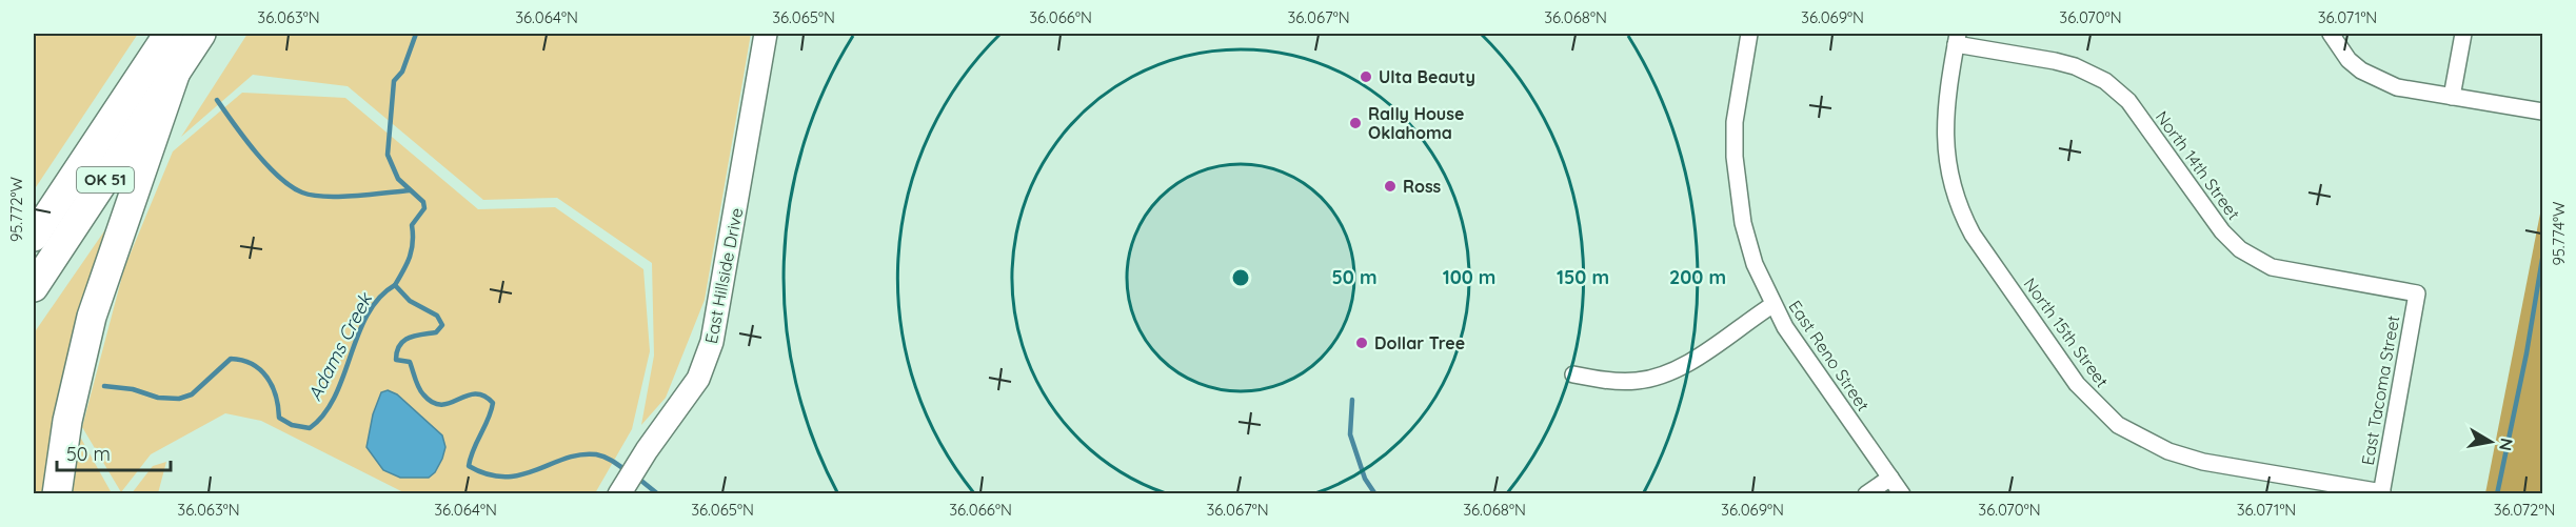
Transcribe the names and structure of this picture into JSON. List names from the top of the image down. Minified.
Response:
{"streets":{"highway":["OK 51"],"street":["North 14th Street","East Hillside Drive","North 15th Street","East Reno Street","East Tacoma Street"]},"crossings":[["North 14th Street","North 15th Street"],["North 14th Street","East Tacoma Street"],["North 15th Street","East Tacoma Street"]],"water":["Adams Creek"],"places":["Ulta Beauty","Rally House Oklahoma","Ross","Dollar Tree"],"scale_bar":"50 m","north":"right","coordinates":["36.063°N","36.064°N","36.065°N","36.066°N","36.067°N","36.068°N","36.069°N","36.070°N","36.071°N","95.772°W","95.774°W","36.072°N"],"rings":["50 m","100 m","150 m","200 m"]}
